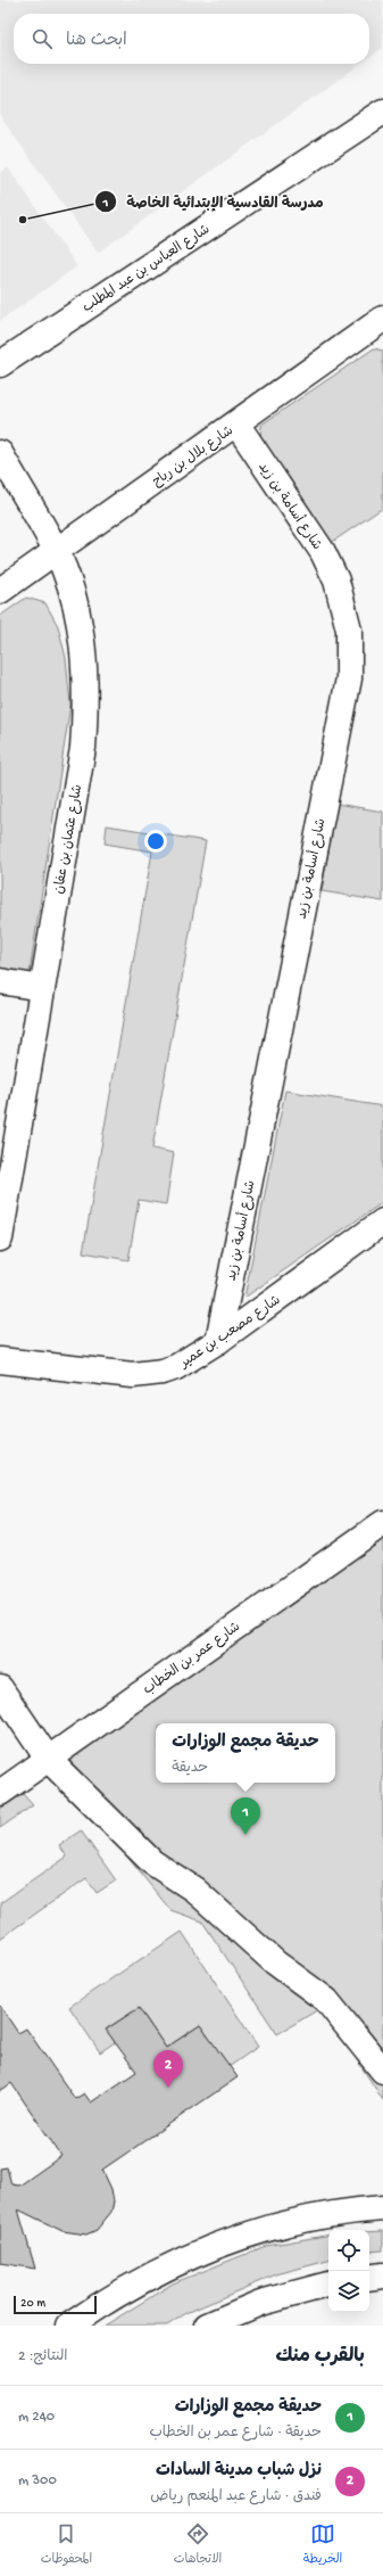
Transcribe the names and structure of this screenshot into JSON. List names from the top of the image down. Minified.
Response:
{"streets":{"street":["شارع العباس بن عبد المطلب","شارع بلال بن رباح","شارع أسامة بن زيد","شارع عثمان بن عفان","شارع مصعب بن عمير","شارع عمر بن الخطاب"]},"crossings":[["شارع بلال بن رباح","شارع أسامة بن زيد"],["شارع بلال بن رباح","شارع عثمان بن عفان"],["شارع أسامة بن زيد","شارع مصعب بن عمير"]],"places":["مدرسة القادسية الإبتدائية الخاصة"],"scale_bar":"20 m","page":{"search":"ابحث هنا","popup":["حديقة مجمع الوزارات","حديقة"],"pins":["1","2"],"scale":"20 m","heading":["بالقرب منك","النتائج: 2"],"list":[{"mark":"1","name":"حديقة مجمع الوزارات","note":"حديقة · شارع عمر بن الخطاب","value":"240 m"},{"mark":"2","name":"نزل شباب مدينة السادات","note":"فندق · شارع عبد المنعم رياض","value":"300 m"}],"nav":["الخريطة","الاتجاهات","المحفوظات"]}}
